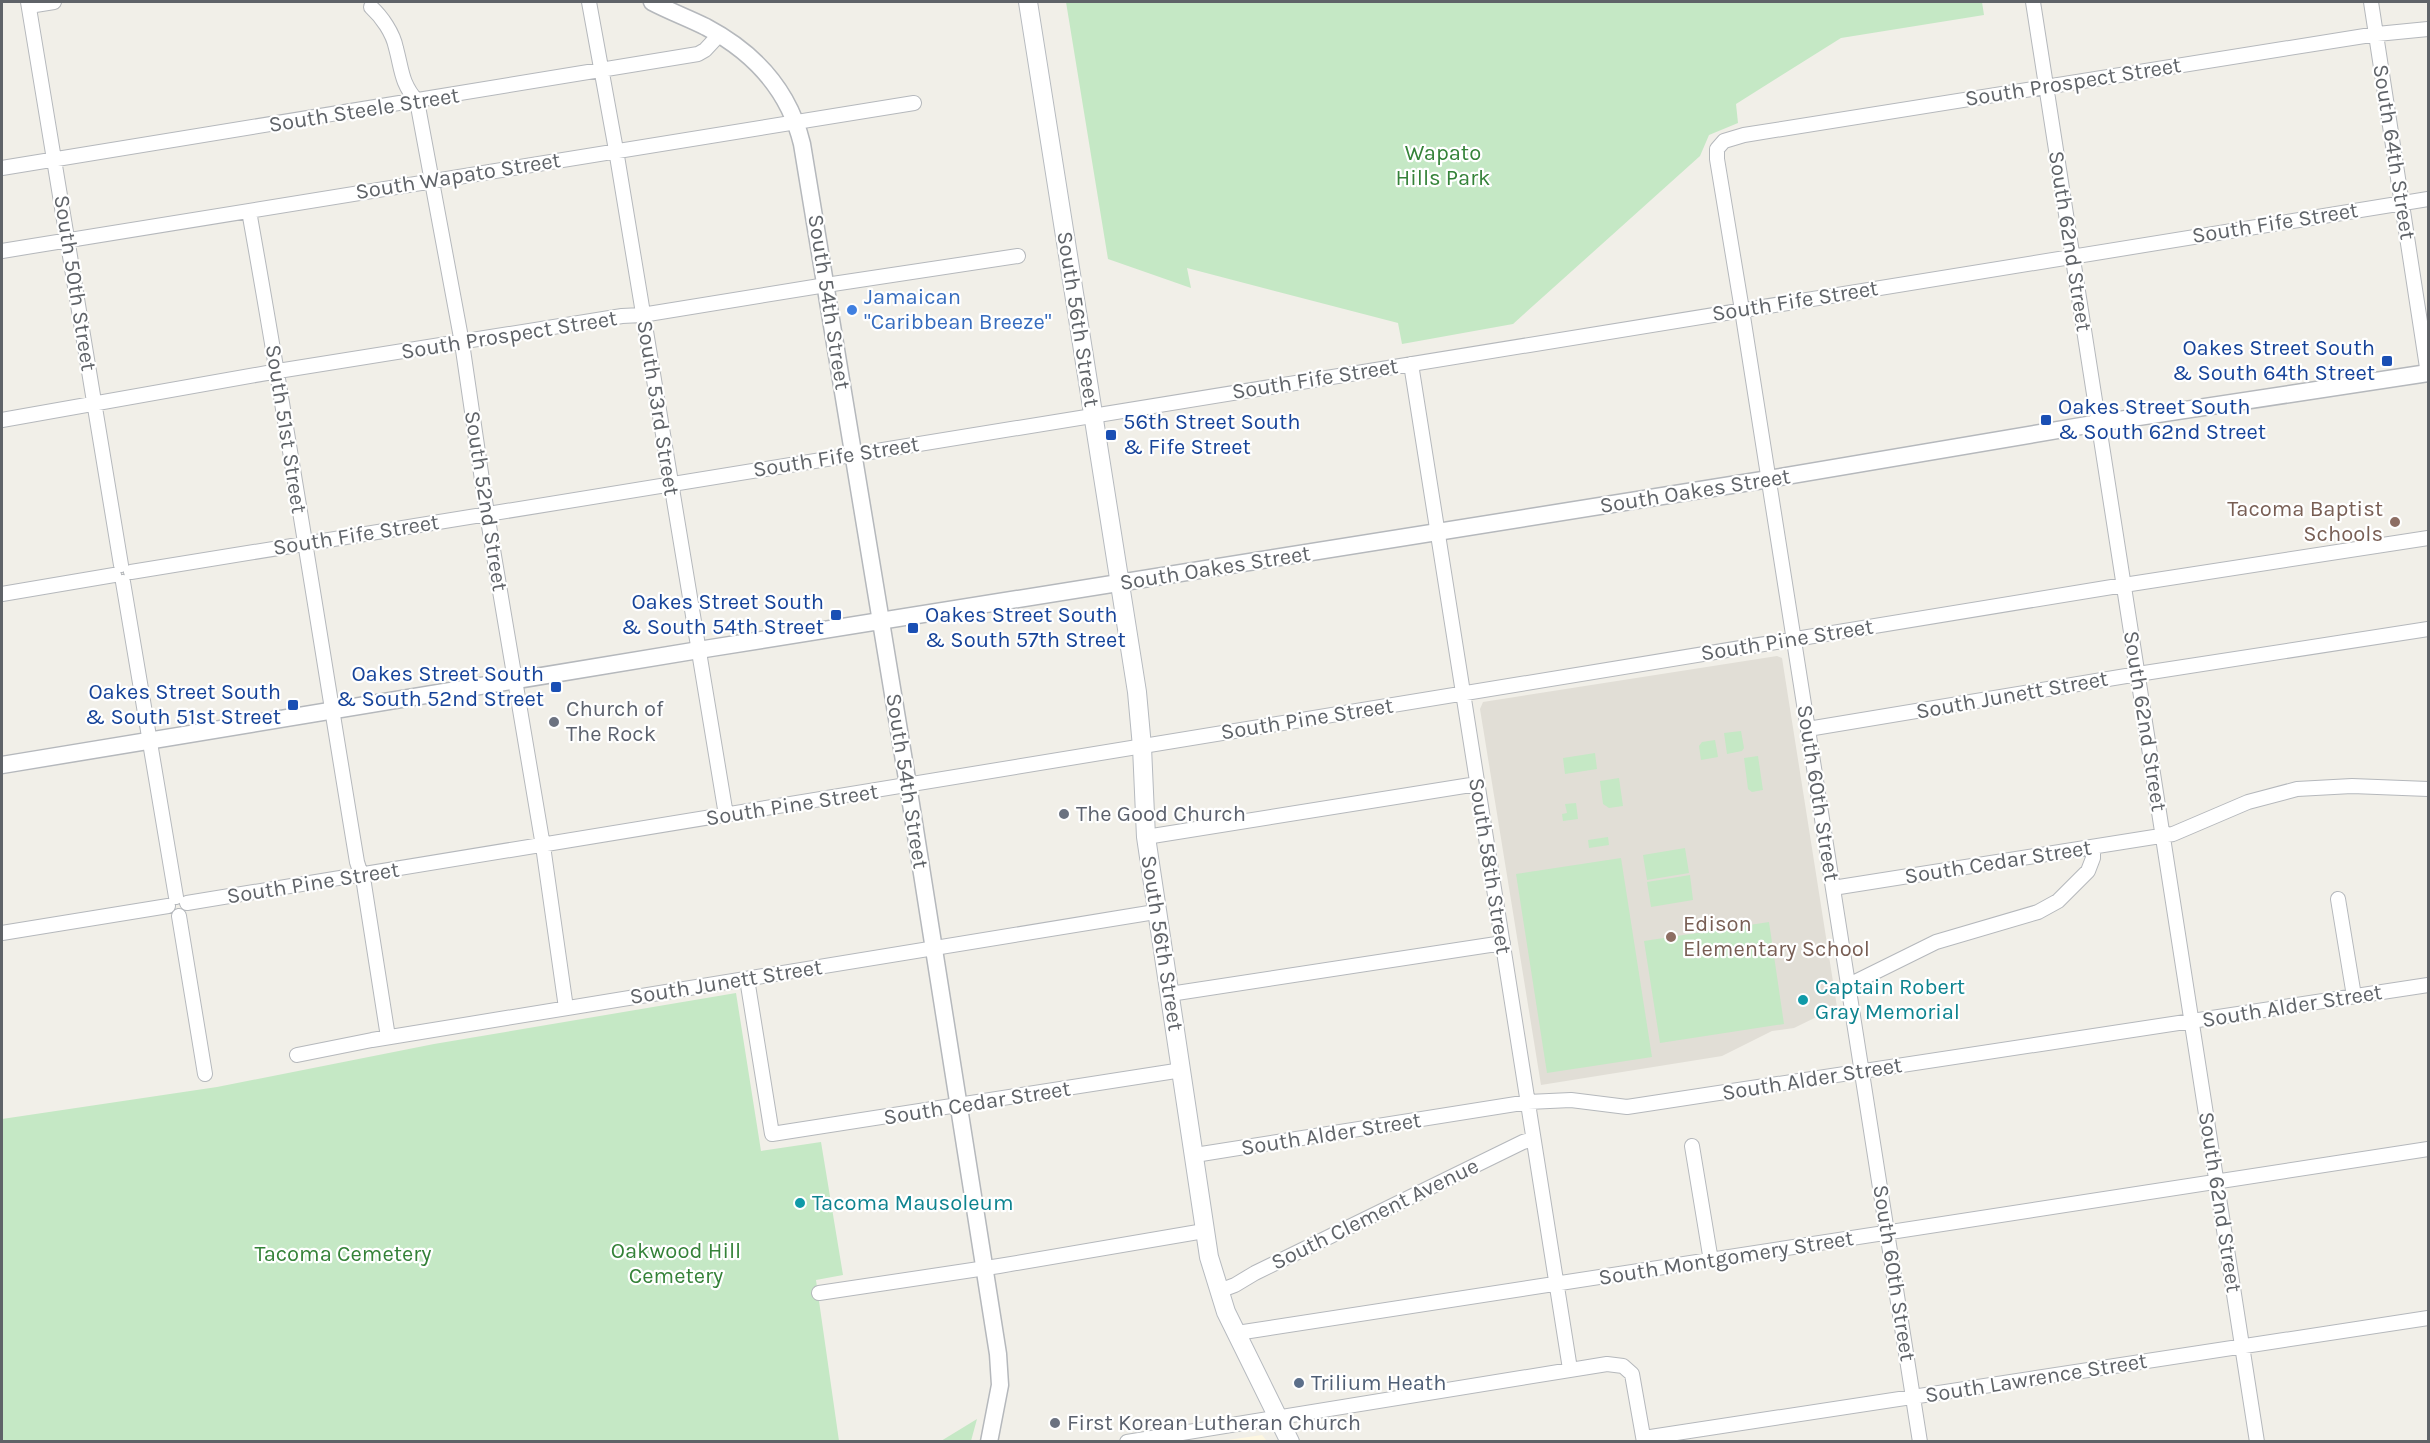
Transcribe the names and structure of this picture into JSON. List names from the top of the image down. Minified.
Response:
{"streets":{"main road":["South 56th Street"],"street":["South Prospect Street","South Steele Street","South 64th Street","South Wapato Street","South Fife Street","South 62nd Street","South 50th Street","South 54th Street","South 53rd Street","South 51st Street","South Oakes Street","South 52nd Street","South Pine Street","South Junett Street","South 60th Street","South Cedar Street","South 58th Street","South Alder Street","South Clement Avenue","South Montgomery Street","South Lawrence Street"]},"crossings":[["South Prospect Street","South 64th Street"],["South Prospect Street","South 62nd Street"],["South Prospect Street","South 50th Street"],["South Prospect Street","South 54th Street"],["South Prospect Street","South 53rd Street"],["South Prospect Street","South 51st Street"],["South Prospect Street","South 52nd Street"],["South Prospect Street","South 60th Street"],["South Steele Street","South 50th Street"],["South Steele Street","South 54th Street"],["South Steele Street","South 53rd Street"],["South Steele Street","South 52nd Street"],["South 64th Street","South Fife Street"],["South 64th Street","South Oakes Street"],["South Wapato Street","South 50th Street"],["South Wapato Street","South 54th Street"],["South Wapato Street","South 53rd Street"],["South Wapato Street","South 51st Street"],["South Wapato Street","South 52nd Street"],["South Fife Street","South 62nd Street"],["South Fife Street","South 50th Street"],["South Fife Street","South 54th Street"],["South Fife Street","South 56th Street"],["South Fife Street","South 53rd Street"],["South Fife Street","South 51st Street"],["South Fife Street","South 52nd Street"],["South Fife Street","South 60th Street"],["South Fife Street","South 58th Street"],["South 62nd Street","South Oakes Street"],["South 62nd Street","South Pine Street"],["South 62nd Street","South Junett Street"],["South 62nd Street","South Cedar Street"],["South 62nd Street","South Alder Street"],["South 62nd Street","South Montgomery Street"],["South 62nd Street","South Lawrence Street"],["South 50th Street","South Oakes Street"],["South 50th Street","South Pine Street"],["South 54th Street","South Oakes Street"],["South 54th Street","South Pine Street"],["South 54th Street","South Junett Street"],["South 54th Street","South Cedar Street"],["South 56th Street","South Oakes Street"],["South 56th Street","South Pine Street"],["South 56th Street","South Junett Street"],["South 56th Street","South Cedar Street"],["South 56th Street","South Alder Street"],["South 56th Street","South Clement Avenue"],["South 56th Street","South Montgomery Street"],["South 53rd Street","South Oakes Street"],["South 53rd Street","South Pine Street"],["South 51st Street","South Oakes Street"],["South 51st Street","South Pine Street"],["South 51st Street","South Junett Street"],["South Oakes Street","South 52nd Street"],["South Oakes Street","South 60th Street"],["South Oakes Street","South 58th Street"],["South 52nd Street","South Pine Street"],["South 52nd Street","South Junett Street"],["South Pine Street","South 60th Street"],["South Pine Street","South 58th Street"],["South Junett Street","South 60th Street"],["South Junett Street","South Cedar Street"],["South 60th Street","South Cedar Street"],["South 60th Street","South Alder Street"],["South 60th Street","South Montgomery Street"],["South 60th Street","South Lawrence Street"],["South 58th Street","South Alder Street"],["South 58th Street","South Clement Avenue"],["South 58th Street","South Montgomery Street"]],"parks":["Wapato Hills Park","Oakwood Hill Cemetery","Tacoma Cemetery"],"places":{"other":["Jamaican \"Caribbean Breeze\"","Tacoma Baptist Schools","Church of The Rock","The Good Church","Edison Elementary School","Captain Robert Gray Memorial","Tacoma Mausoleum","Trilium Heath","First Korean Lutheran Church"],"transit":["Oakes Street South & South 64th Street","Oakes Street South & South 62nd Street","56th Street South & Fife Street","Oakes Street South & South 54th Street","Oakes Street South & South 57th Street","Oakes Street South & South 52nd Street","Oakes Street South & South 51st Street"]}}
